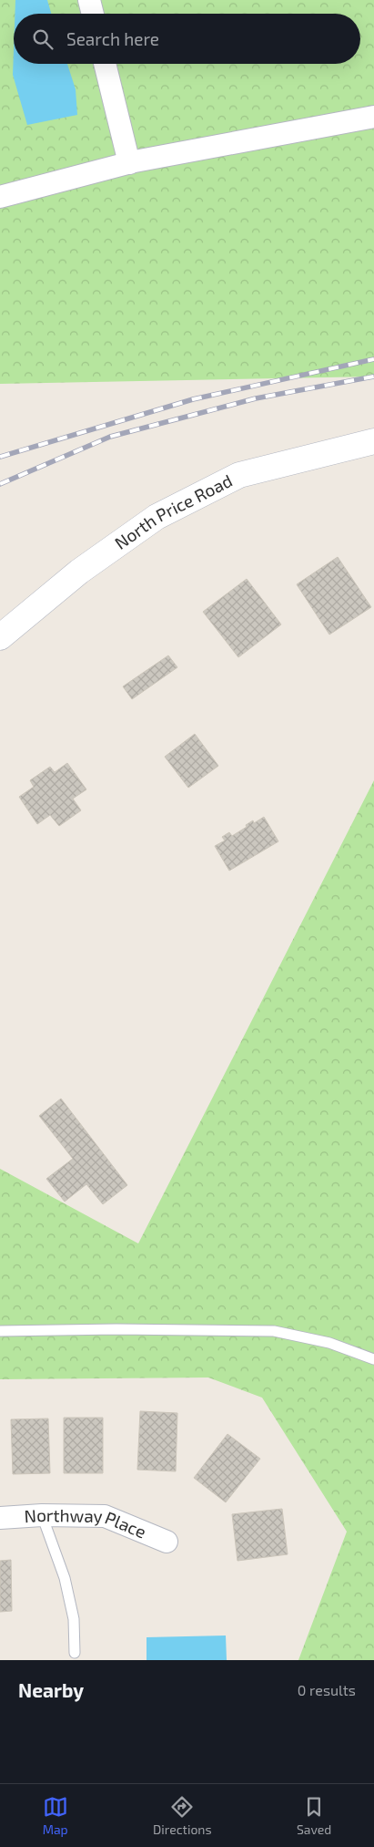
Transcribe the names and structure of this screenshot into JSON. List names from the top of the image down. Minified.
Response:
{"streets":{"street":["North Price Road","Northway Place"]},"page":{"search":"Search here","heading":["Nearby","0 results"],"nav":["Map","Directions","Saved"]}}
